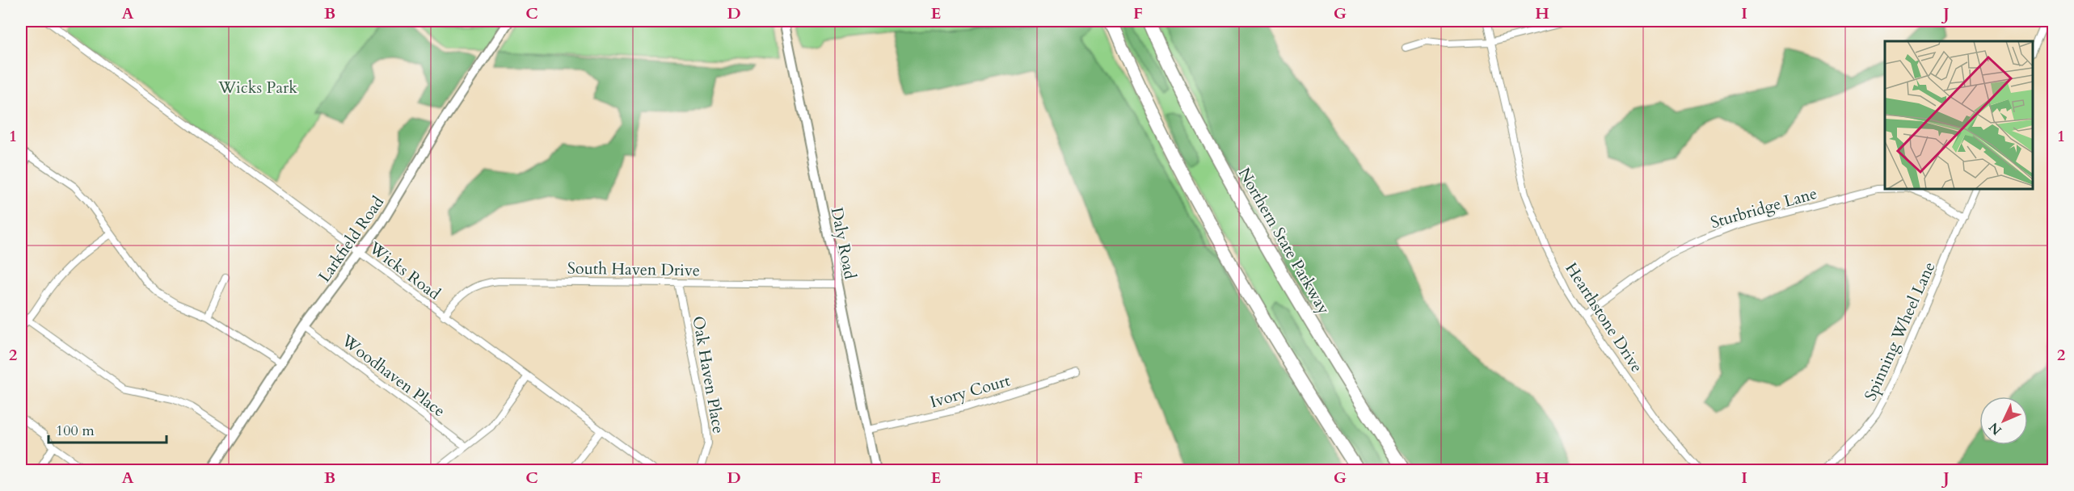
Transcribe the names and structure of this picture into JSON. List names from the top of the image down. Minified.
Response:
{"streets":{"highway":["Northern State Parkway"],"main road":["Larkfield Road","Daly Road"],"street":["Sturbridge Lane","South Haven Drive","Wicks Road","Hearthstone Drive","Spinning Wheel Lane","Oak Haven Place","Woodhaven Place","Ivory Court"]},"crossings":[["Sturbridge Lane","Hearthstone Drive"],["Sturbridge Lane","Spinning Wheel Lane"],["Larkfield Road","Wicks Road"],["Larkfield Road","Woodhaven Place"],["Daly Road","South Haven Drive"],["Daly Road","Ivory Court"],["South Haven Drive","Wicks Road"],["South Haven Drive","Oak Haven Place"]],"parks":["Wicks Park"],"scale_bar":"100 m","north":"bottom left","grid":{"columns":["A","B","C","D","E","F","G","H","I","J"],"rows":["1","2"]}}
